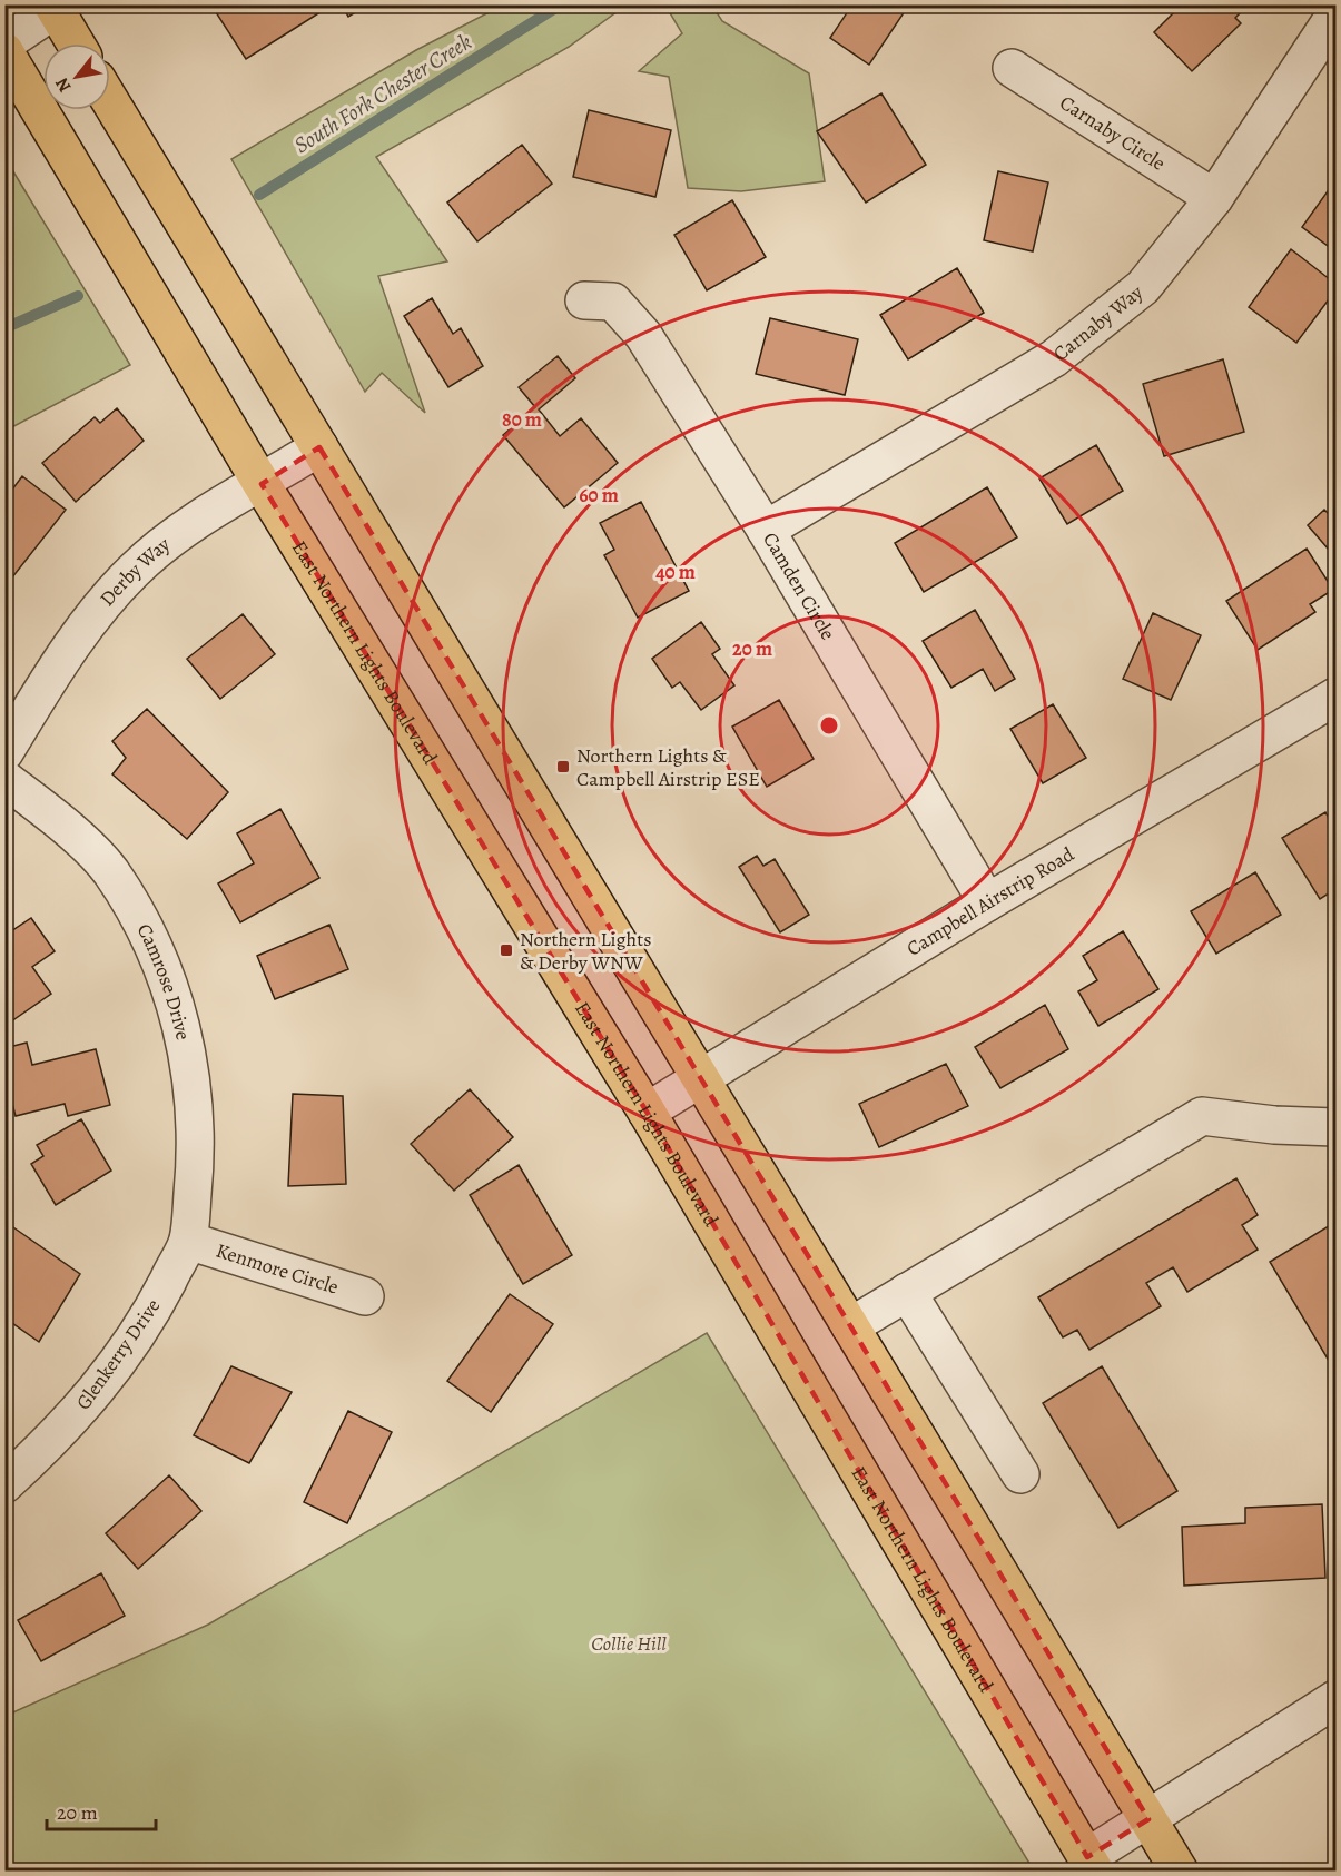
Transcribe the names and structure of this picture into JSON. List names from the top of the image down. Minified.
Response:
{"streets":{"main road":["East Northern Lights Boulevard"],"street":["Carnaby Circle","Carnaby Way","Derby Way","Camden Circle","Campbell Airstrip Road","Camrose Drive","Kenmore Circle","Glenkerry Drive"]},"crossings":[["Carnaby Circle","Carnaby Way"],["Carnaby Way","Camden Circle"],["Derby Way","East Northern Lights Boulevard"],["Camden Circle","Campbell Airstrip Road"],["East Northern Lights Boulevard","Campbell Airstrip Road"],["Camrose Drive","Kenmore Circle"],["Camrose Drive","Glenkerry Drive"],["Kenmore Circle","Glenkerry Drive"]],"water":["South Fork Chester Creek"],"parks":["Collie Hill"],"places":{"transit":["Northern Lights & Campbell Airstrip ESE","Northern Lights & Derby WNW"]},"scale_bar":"20 m","north":"bottom left","rings":["80 m","60 m","40 m","20 m"]}
